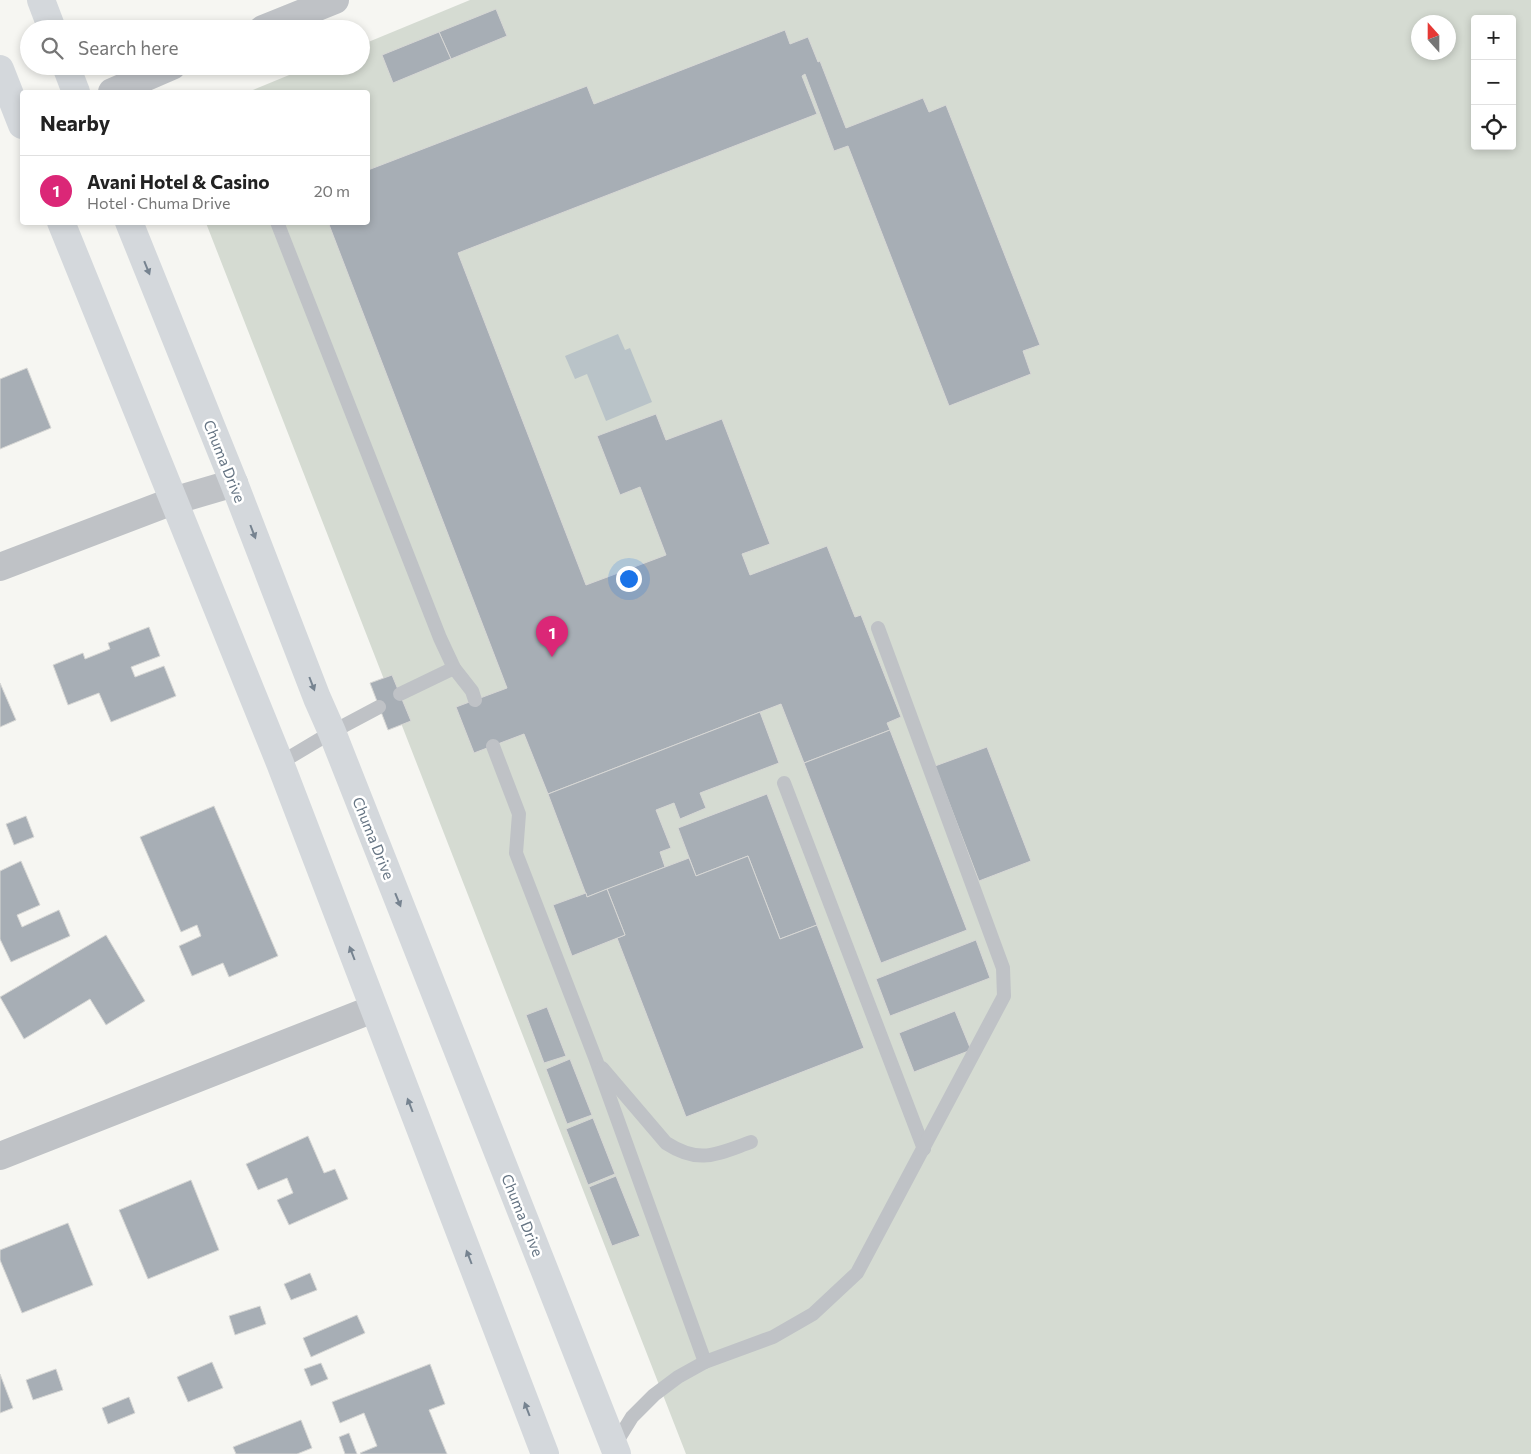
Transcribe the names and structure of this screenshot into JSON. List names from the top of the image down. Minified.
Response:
{"streets":{"main road":["Chuma Drive"]},"north":"top","page":{"map_buttons":["+","−"],"search":"Search here","heading":"Nearby","list":[{"mark":"1","name":"Avani Hotel & Casino","note":"Hotel · Chuma Drive","value":"20 m"}],"pins":"1"}}
